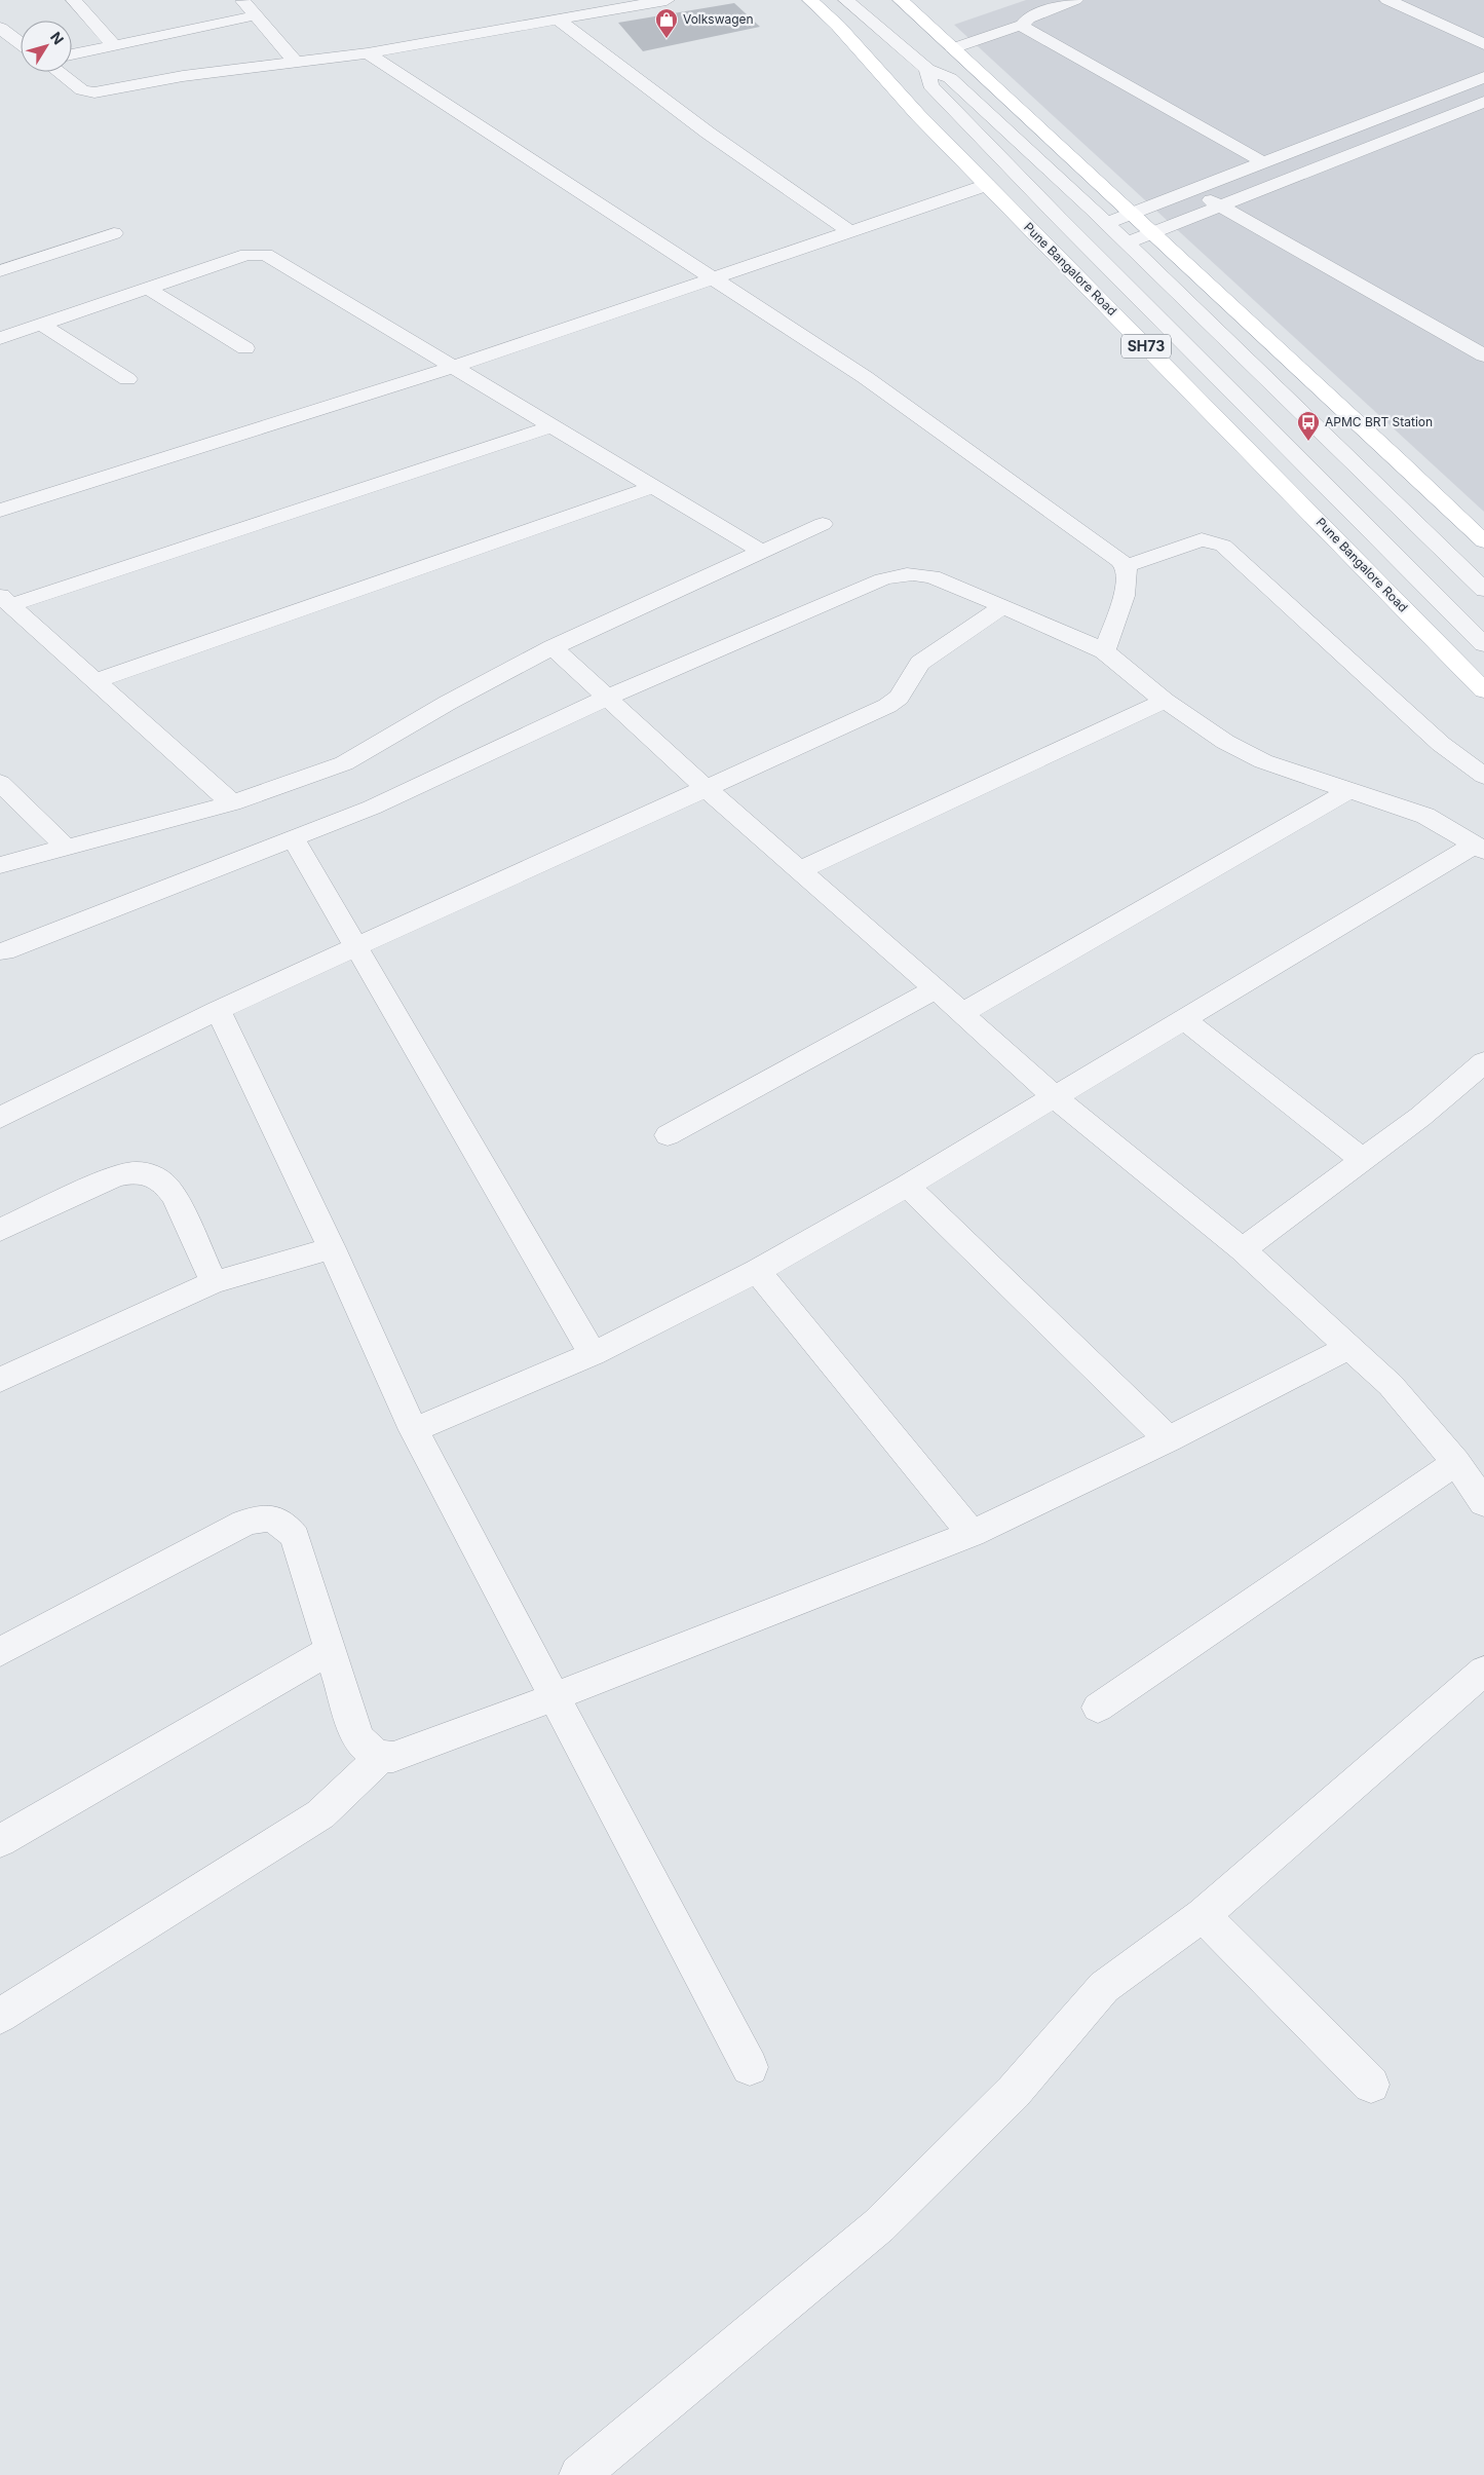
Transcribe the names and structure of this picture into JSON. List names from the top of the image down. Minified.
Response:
{"streets":{"main road":["Pune Bangalore Road","SH73"]},"places":{"shop":["Volkswagen"],"bus stop":["APMC BRT Station"]},"north":"top right"}
